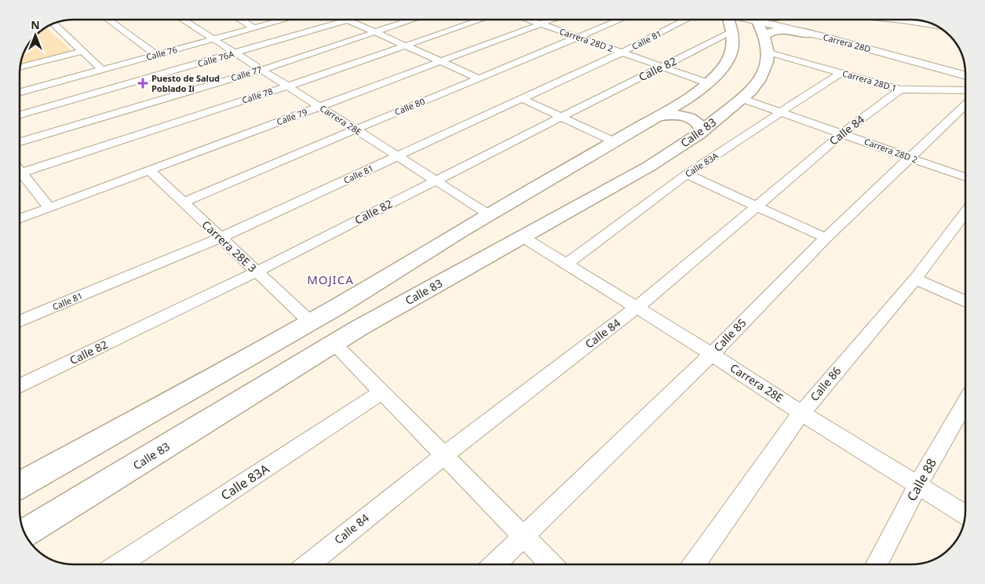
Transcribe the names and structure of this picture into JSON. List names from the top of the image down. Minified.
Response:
{"streets":{"main road":["Calle 83"],"street":["Carrera 28D 2","Calle 81","Carrera 28D","Calle 76","Calle 76A","Calle 82","Calle 77","Carrera 28D 1","Calle 78","Calle 80","Calle 79","Carrera 28E","Calle 84","Calle 83A","Carrera 28E 3","Calle 85","Calle 86","Calle 88"]},"crossings":[["Carrera 28D 2","Calle 81"],["Carrera 28D 2","Calle 82"],["Carrera 28D 2","Calle 80"],["Carrera 28D 2","Calle 79"],["Carrera 28D 2","Calle 84"],["Carrera 28D 2","Calle 83"],["Carrera 28D 2","Calle 83A"],["Carrera 28D 2","Calle 85"],["Calle 81","Carrera 28E"],["Calle 81","Carrera 28E 3"],["Carrera 28D","Carrera 28D 1"],["Carrera 28D","Calle 83"],["Calle 76","Carrera 28E"],["Calle 76A","Carrera 28E"],["Calle 82","Carrera 28E"],["Calle 82","Carrera 28E 3"],["Calle 77","Carrera 28E"],["Carrera 28D 1","Calle 84"],["Carrera 28D 1","Calle 83"],["Carrera 28D 1","Calle 83A"],["Calle 78","Carrera 28E"],["Calle 80","Carrera 28E"],["Calle 80","Carrera 28E 3"],["Calle 79","Carrera 28E"],["Calle 79","Carrera 28E 3"],["Carrera 28E","Calle 84"],["Carrera 28E","Calle 83"],["Carrera 28E","Calle 83A"],["Carrera 28E","Calle 85"],["Carrera 28E","Calle 86"],["Carrera 28E","Calle 88"]],"districts":["MOJICA"],"places":{"health":["Puesto de Salud Poblado Ii"]},"north":"top"}
